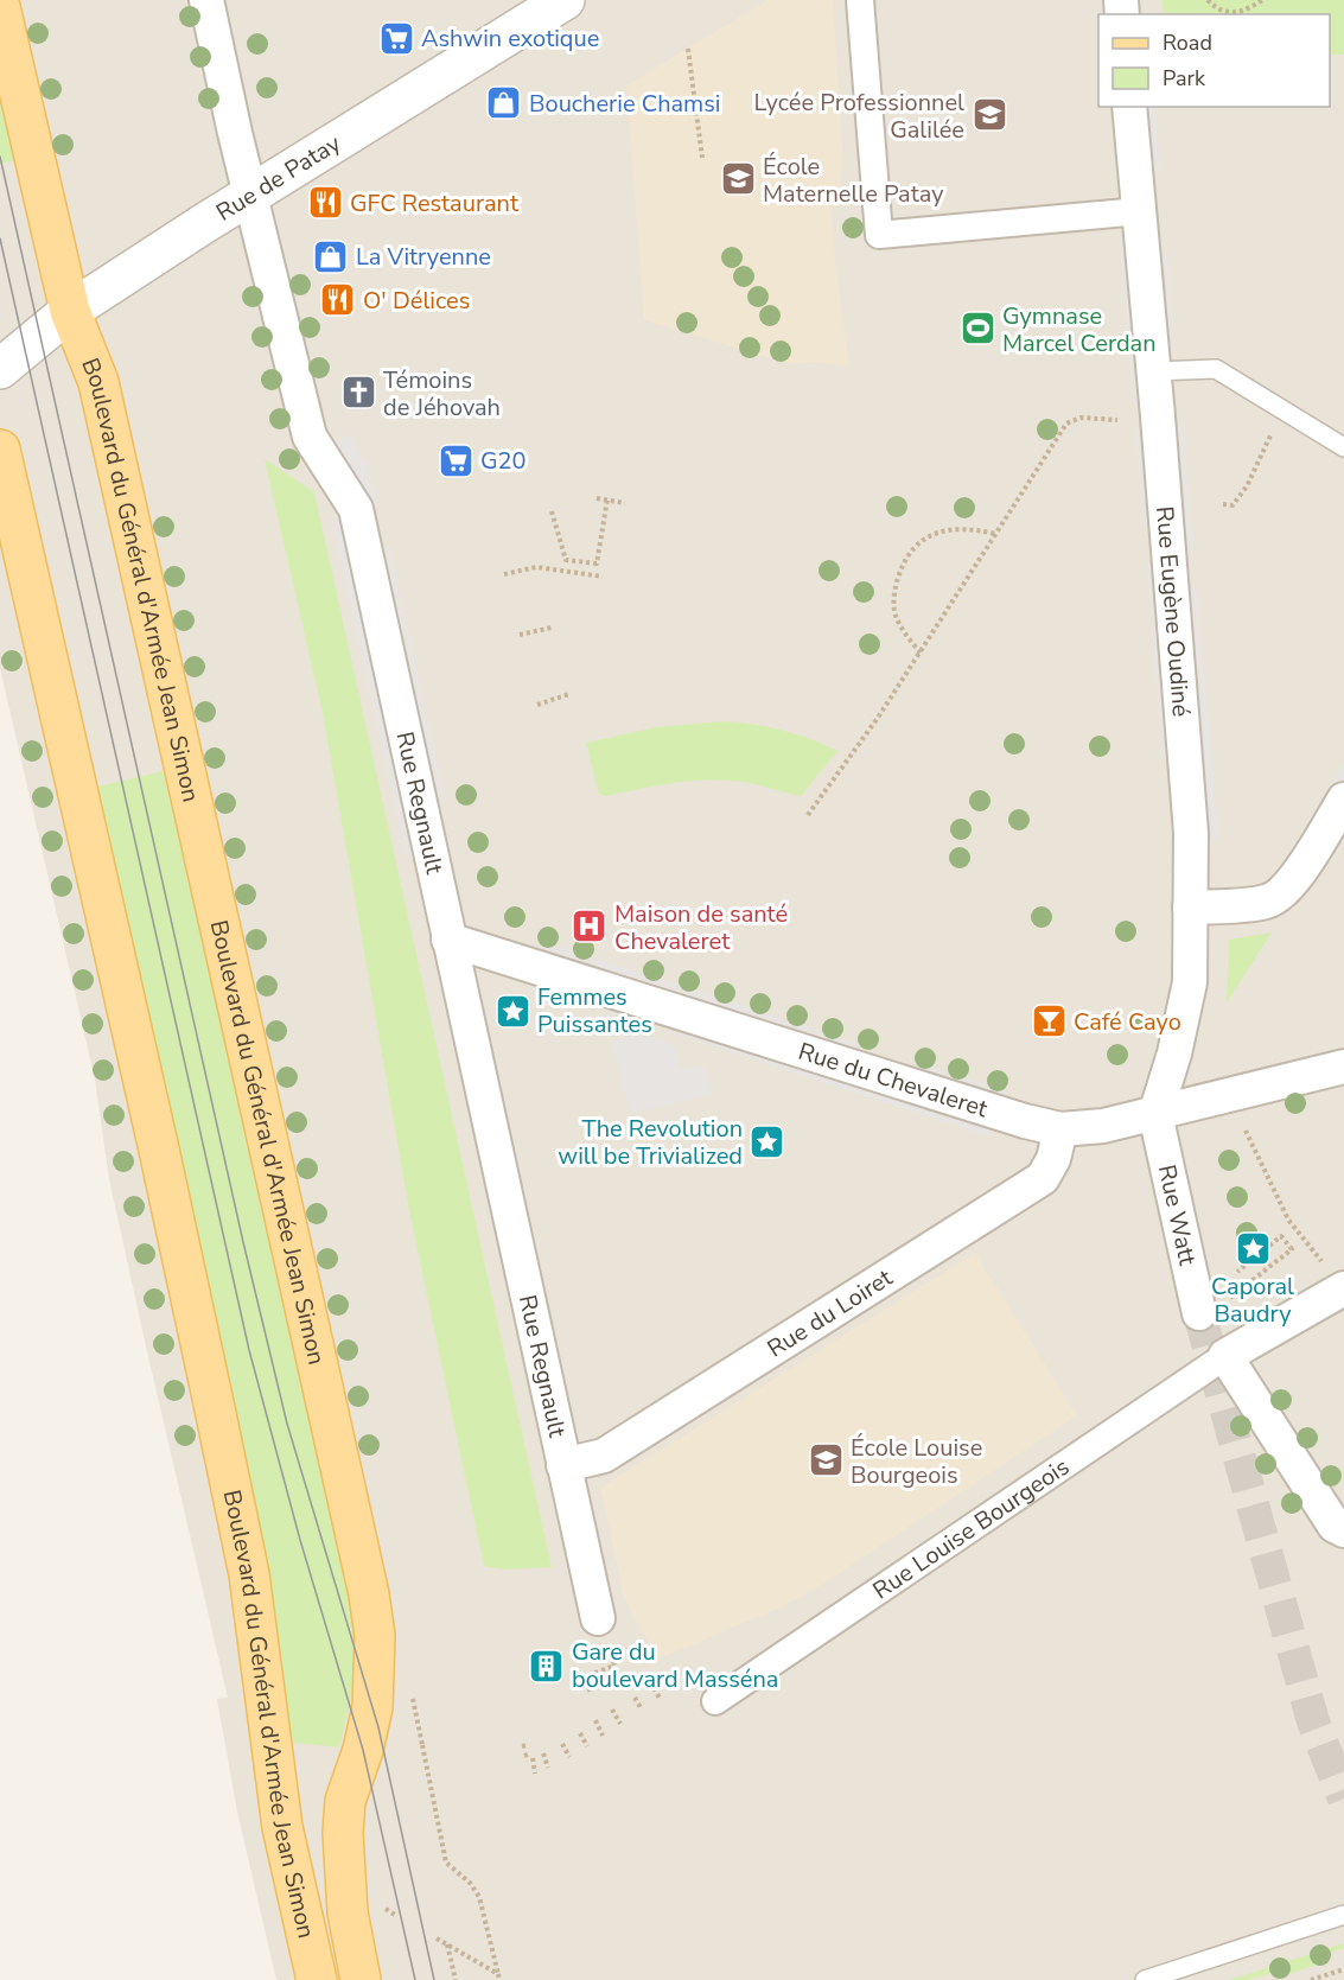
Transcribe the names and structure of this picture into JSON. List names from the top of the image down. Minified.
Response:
{"streets":{"main road":["Boulevard du Général d'Armée Jean Simon"],"street":["Rue de Patay","Rue Eugène Oudiné","Rue Regnault","Rue du Chevaleret","Rue Watt","Rue du Loiret","Rue Louise Bourgeois"]},"crossings":[["Rue de Patay","Boulevard du Général d'Armée Jean Simon"],["Rue de Patay","Rue Regnault"],["Rue Eugène Oudiné","Rue du Chevaleret"],["Rue Eugène Oudiné","Rue Watt"],["Rue Regnault","Rue du Chevaleret"],["Rue Regnault","Rue du Loiret"],["Rue du Chevaleret","Rue Watt"],["Rue du Chevaleret","Rue du Loiret"]],"places":{"supermarket":["Ashwin exotique","G20"],"shop":["Boucherie Chamsi","La Vitryenne"],"school or university":["Lycée Professionnel Galilée","École Maternelle Patay","École Louise Bourgeois"],"restaurant":["GFC Restaurant","O' Délices"],"sports":["Gymnase Marcel Cerdan"],"church":["Témoins de Jéhovah"],"hospital":["Maison de santé Chevaleret"],"place":["Femmes Puissantes","The Revolution will be Trivialized","Caporal Baudry"],"bar":["Café Cayo"],"building":["Gare du boulevard Masséna"]},"legend":["Road","Park"]}
